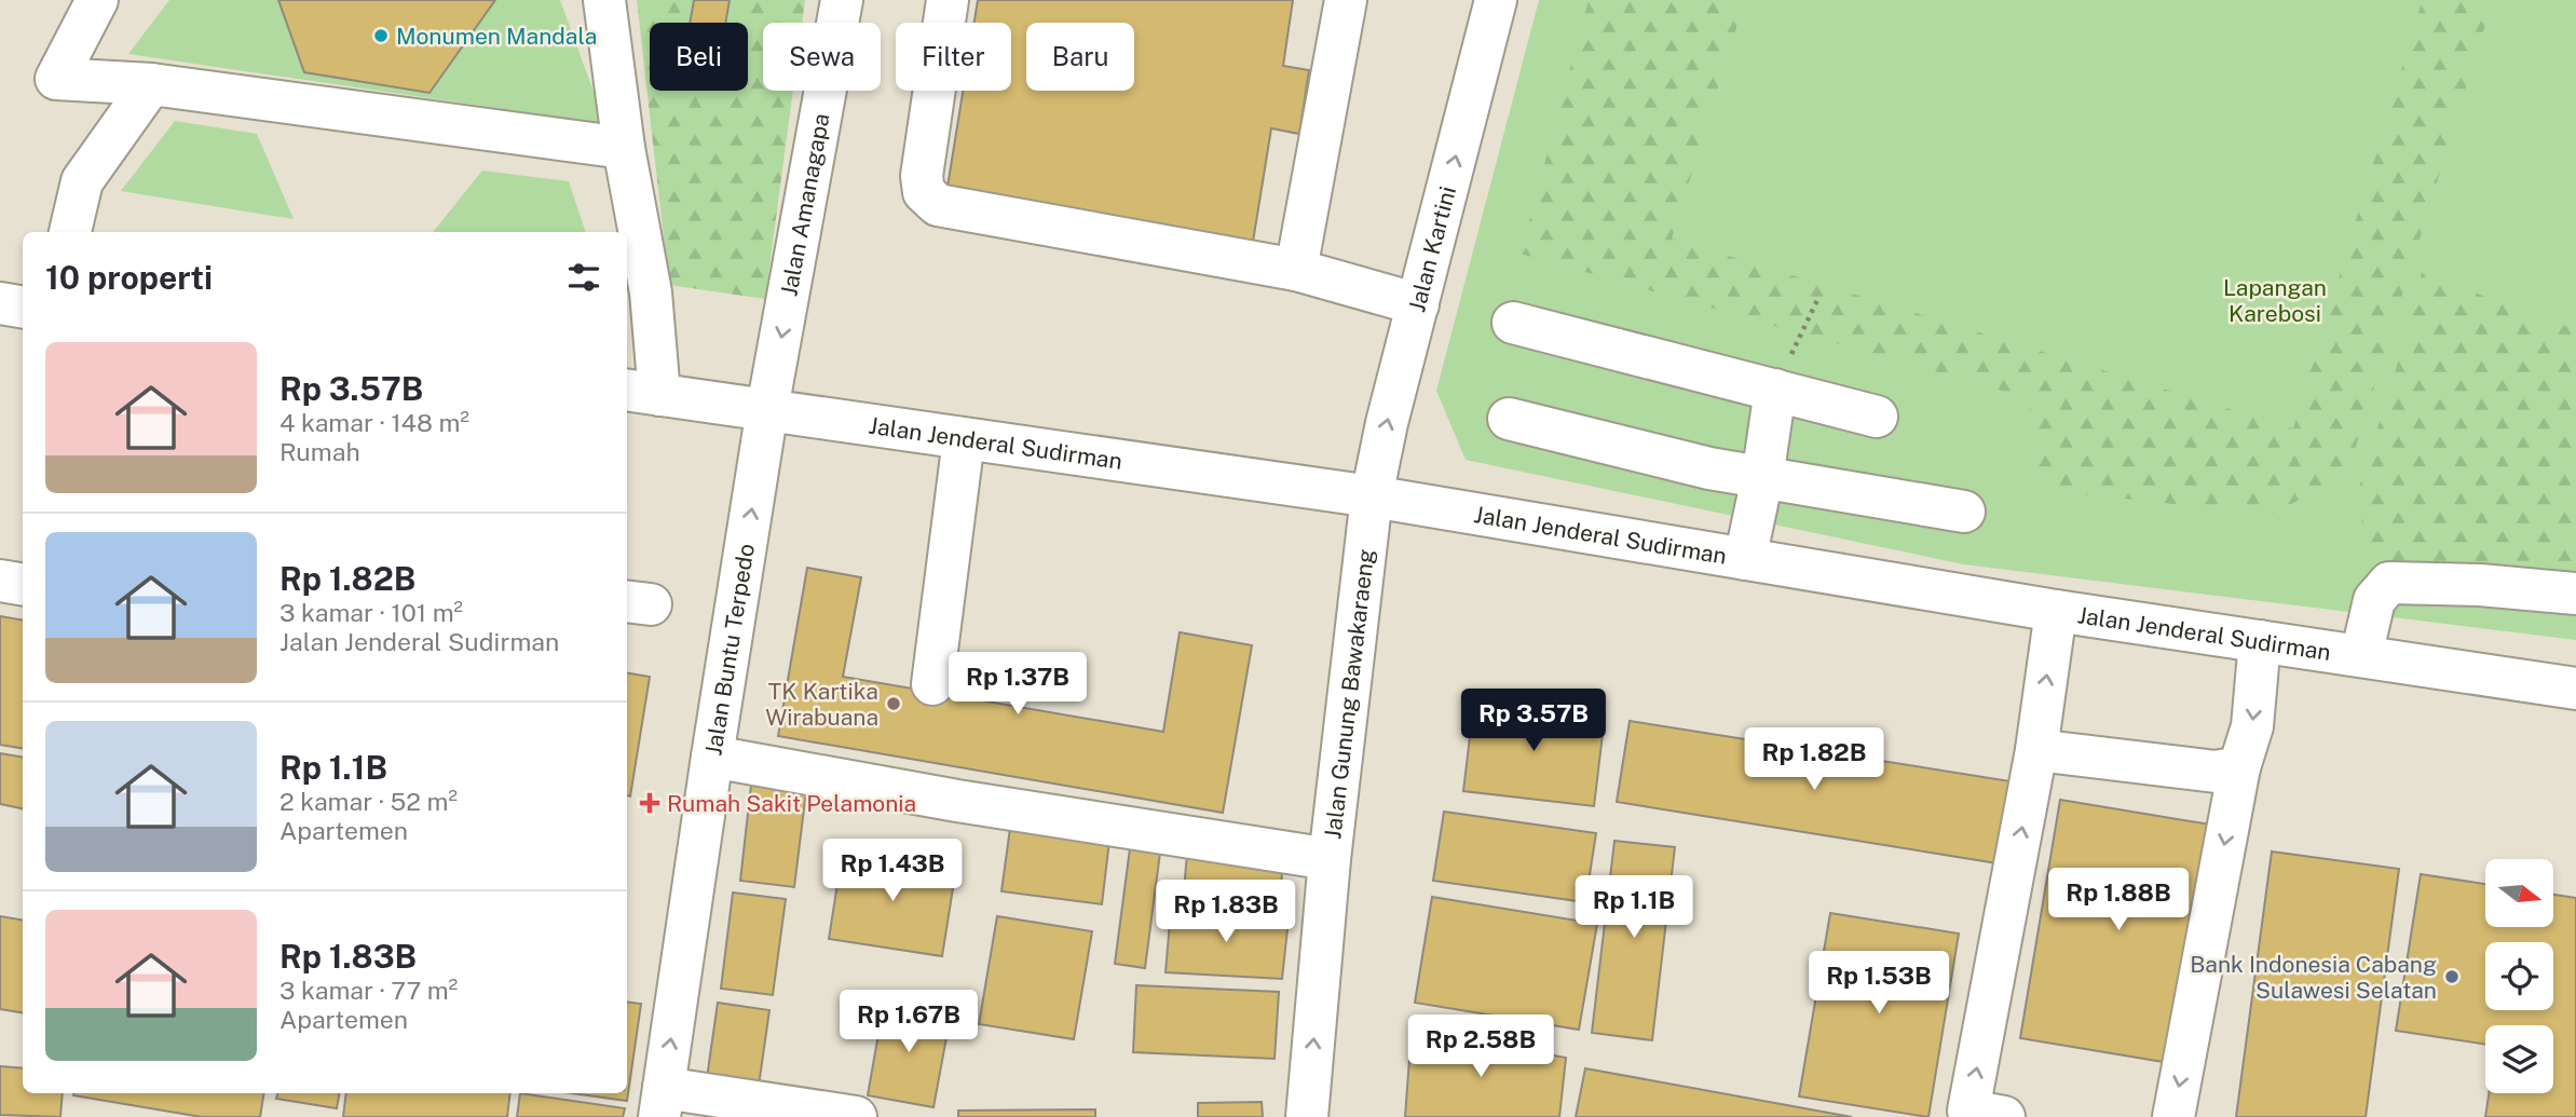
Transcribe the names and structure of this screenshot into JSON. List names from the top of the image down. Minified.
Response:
{"streets":{"main road":["Jalan Amanagapa","Jalan Kartini","Jalan Jenderal Sudirman","Jalan Buntu Terpedo","Jalan Gunung Bawakaraeng"]},"crossings":[["Jalan Amanagapa","Jalan Jenderal Sudirman"],["Jalan Amanagapa","Jalan Buntu Terpedo"],["Jalan Kartini","Jalan Jenderal Sudirman"],["Jalan Kartini","Jalan Gunung Bawakaraeng"],["Jalan Jenderal Sudirman","Jalan Buntu Terpedo"],["Jalan Jenderal Sudirman","Jalan Gunung Bawakaraeng"]],"one_way":["Jalan Gunung Bawakaraeng"],"parks":["Lapangan Karebosi"],"places":{"other":["Monumen Mandala","TK Kartika Wirabuana","Bank Indonesia Cabang Sulawesi Selatan"],"health":["Rumah Sakit Pelamonia"]},"north":"right","page":{"chip":["Beli","Sewa","Filter","Baru"],"heading":"10 properti","list":[{"name":"Rp 3.57B","note":"4 kamar · 148 m² · Rumah"},{"name":"Rp 1.82B","note":"3 kamar · 101 m² · Jalan Jenderal Sudirman"},{"name":"Rp 1.1B","note":"2 kamar · 52 m² · Apartemen"},{"name":"Rp 1.83B","note":"3 kamar · 77 m² · Apartemen"}],"price":["Rp 1.37B","Rp 3.57B","Rp 1.82B","Rp 1.43B","Rp 1.88B","Rp 1.1B","Rp 1.83B","Rp 1.53B","Rp 1.67B","Rp 2.58B"]}}
